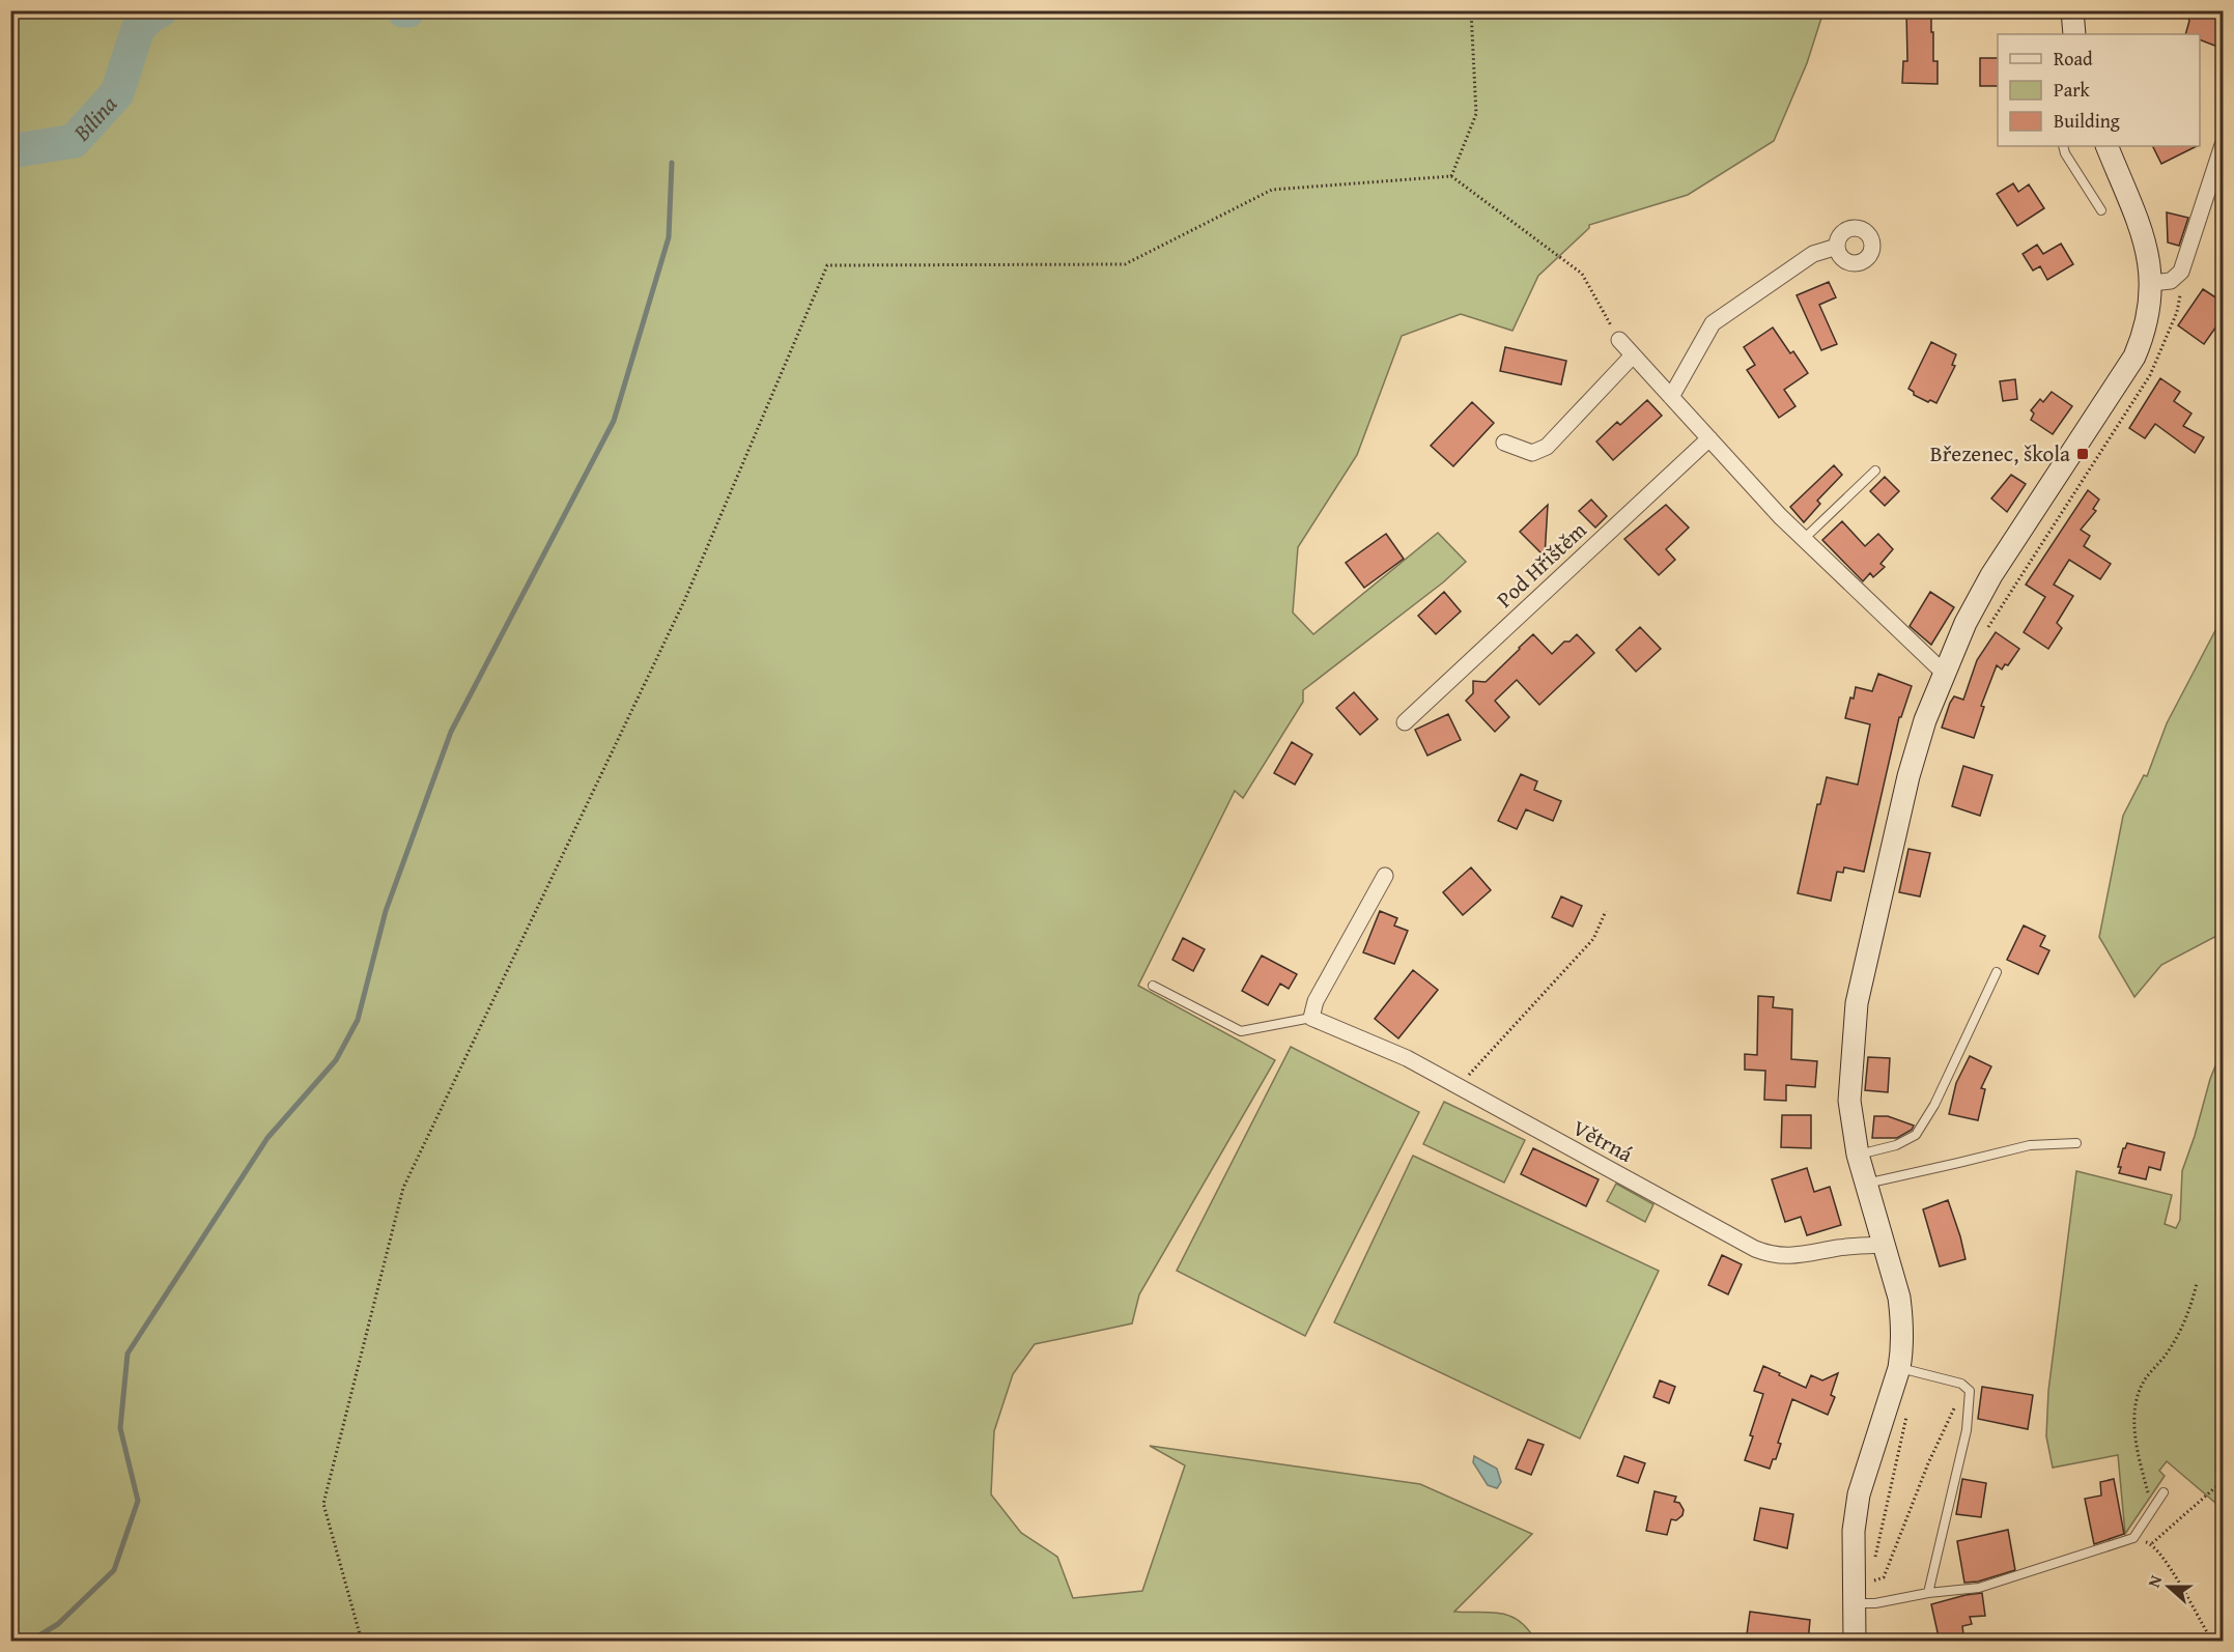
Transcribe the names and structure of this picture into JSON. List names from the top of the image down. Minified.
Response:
{"streets":{"street":["Pod Hřištěm","Větrná"]},"water":["Bílina"],"places":{"transit":["Březenec, škola"]},"legend":["Road","Park","Building"],"north":"left"}
